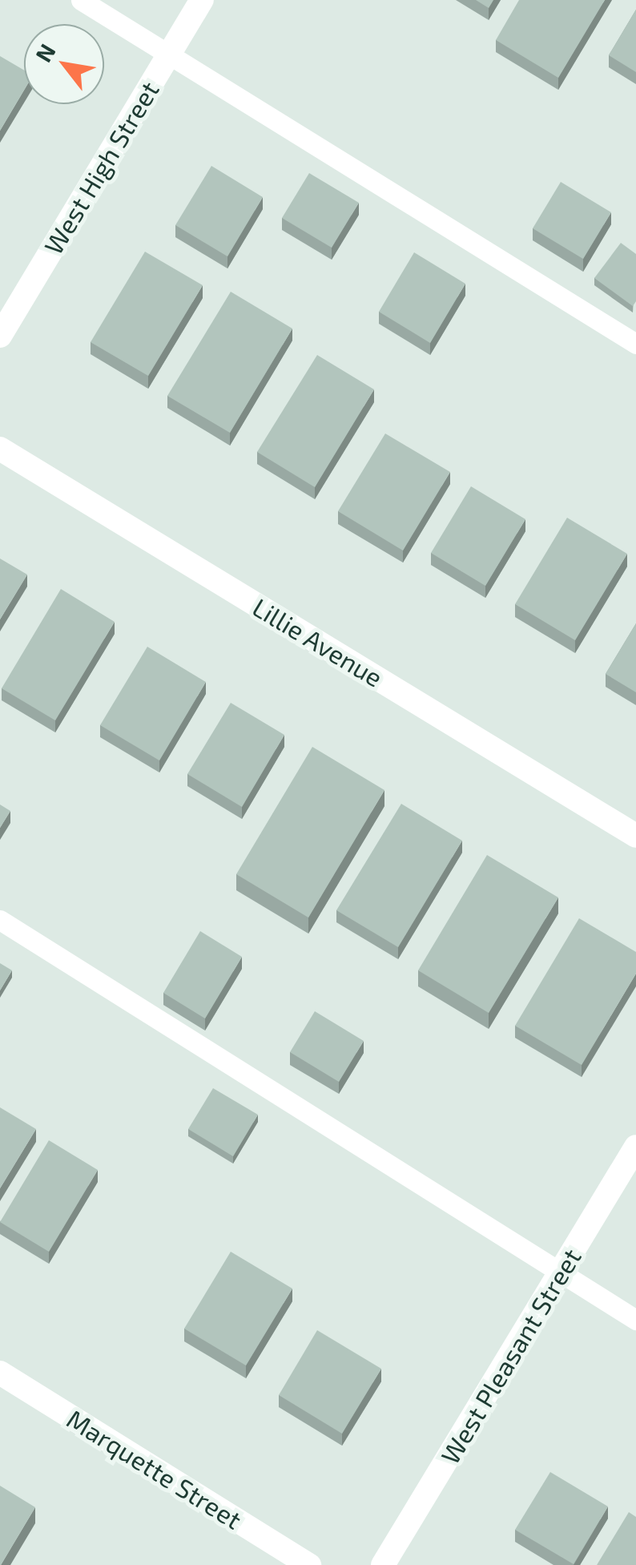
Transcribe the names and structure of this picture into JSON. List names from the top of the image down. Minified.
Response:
{"streets":{"street":["West High Street","Lillie Avenue","West Pleasant Street","Marquette Street"]},"north":"top left"}
